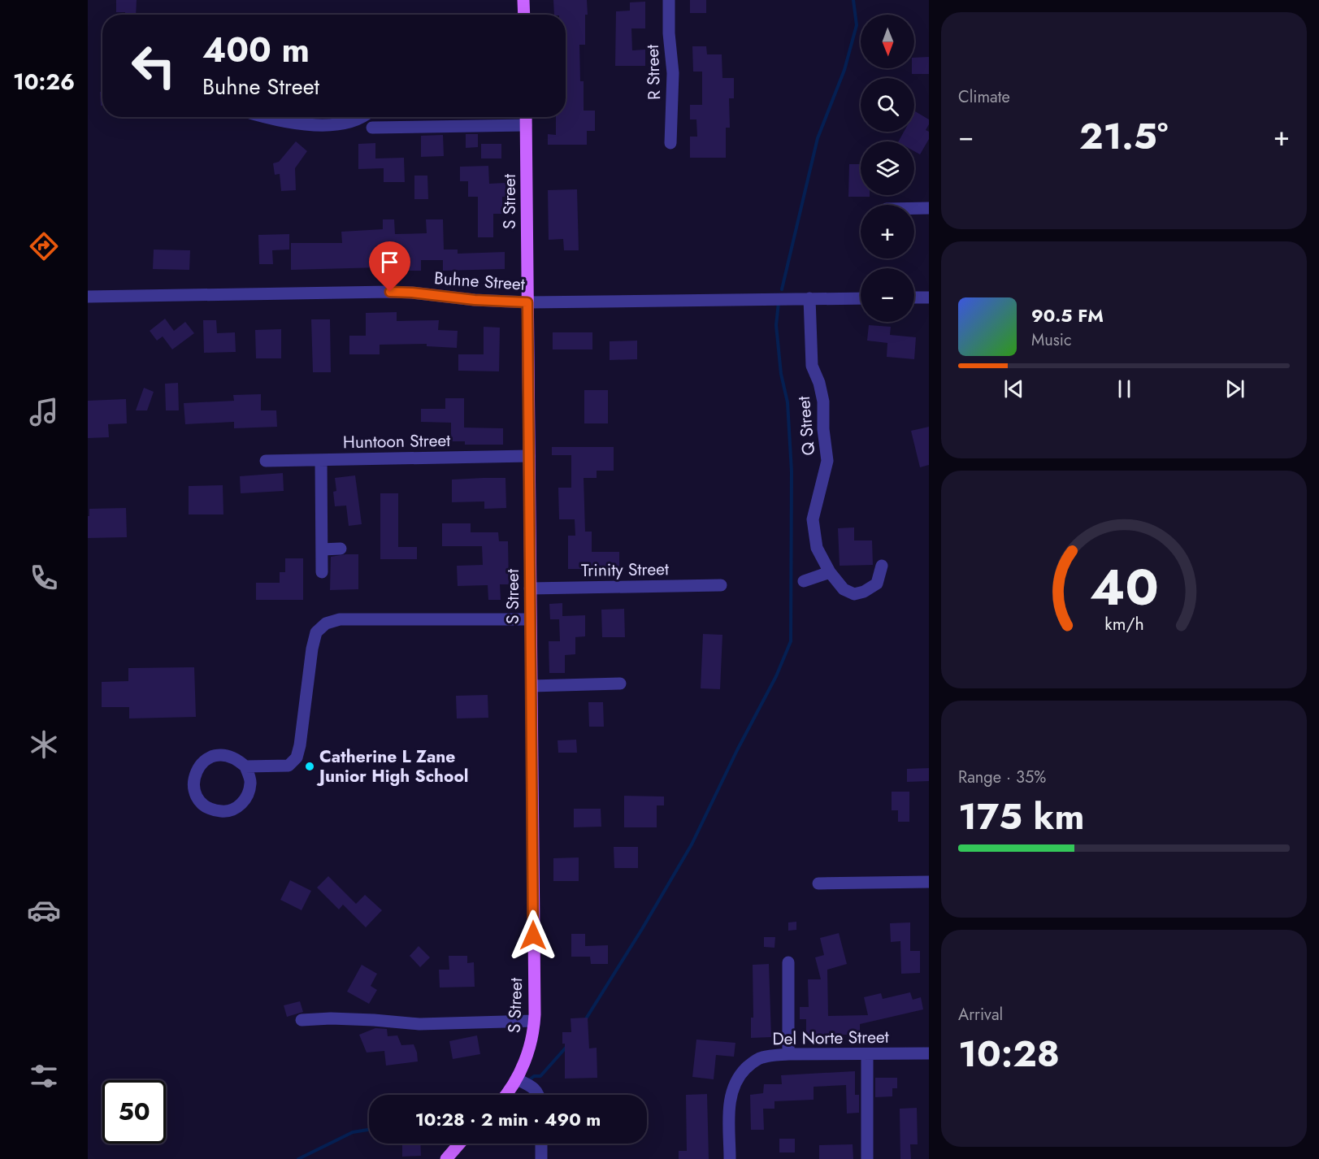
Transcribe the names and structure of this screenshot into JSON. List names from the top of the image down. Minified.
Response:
{"streets":{"main road":["S Street"],"street":["R Street","Buhne Street","Q Street","Huntoon Street","Trinity Street","Del Norte Street"]},"crossings":[["S Street","Buhne Street"],["S Street","Huntoon Street"],["S Street","Trinity Street"],["Buhne Street","Q Street"]],"places":["Catherine L Zane Junior High School"],"north":"bottom","page":{"tabs":"10:26","tile":["Climate",["Range · 35%","175 km"],["Arrival","10:28"]],"map_buttons":["+","−"],"turn":["400 m","Buhne Street"],"heat":["−","21.5°","+"],"song":["90.5 FM","Music"],"limit":"50","trip":"10:28 · 2 min · 490 m","gauge":["40","km/h"]}}
